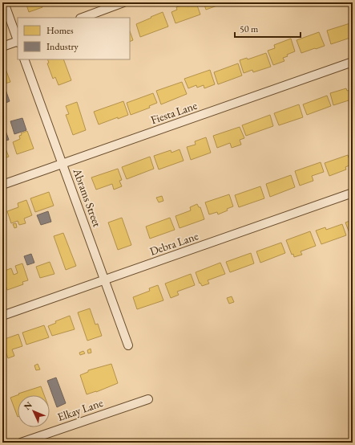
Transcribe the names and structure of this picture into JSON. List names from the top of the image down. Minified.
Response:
{"streets":{"street":["Fiesta Lane","Abrams Street","Debra Lane","Elkay Lane"]},"crossings":[["Fiesta Lane","Abrams Street"],["Abrams Street","Debra Lane"]],"legend":["Homes","Industry"],"scale_bar":"50 m","north":"top left"}
